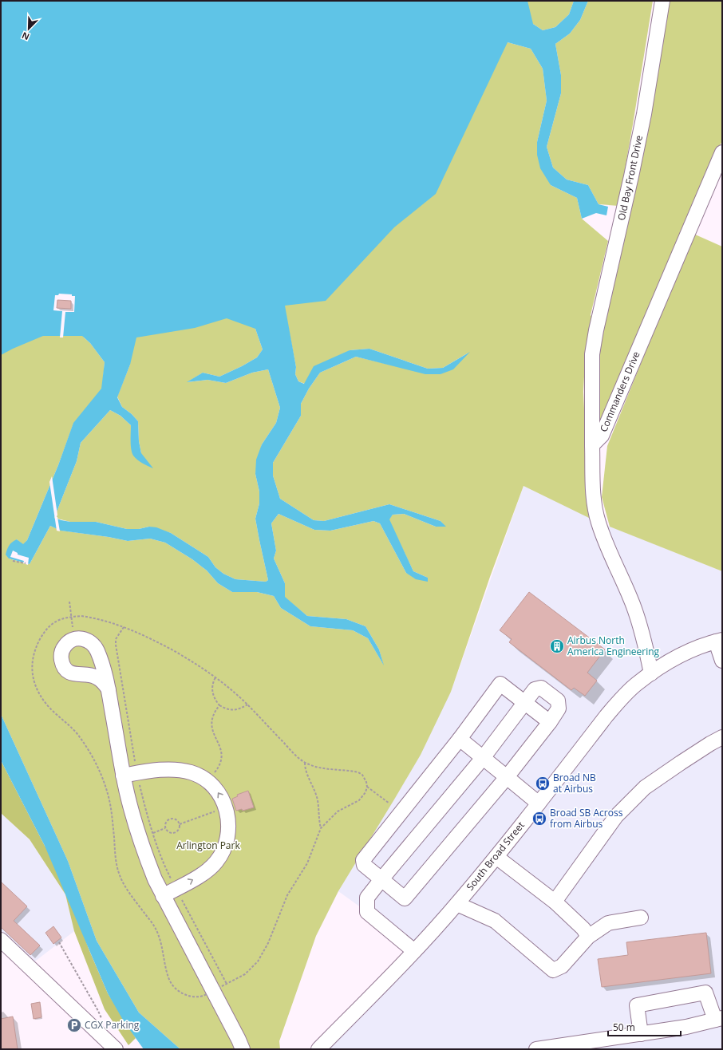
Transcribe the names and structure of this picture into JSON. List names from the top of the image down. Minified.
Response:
{"streets":{"street":["Old Bay Front Drive","Commanders Drive","South Broad Street"]},"crossings":[["Old Bay Front Drive","Commanders Drive"]],"parks":["Arlington Park"],"places":{"building":["Airbus North America Engineering"],"bus stop":["Broad NB at Airbus","Broad SB Across from Airbus"],"parking":["CGX Parking"]},"scale_bar":"50 m","north":"bottom left"}
